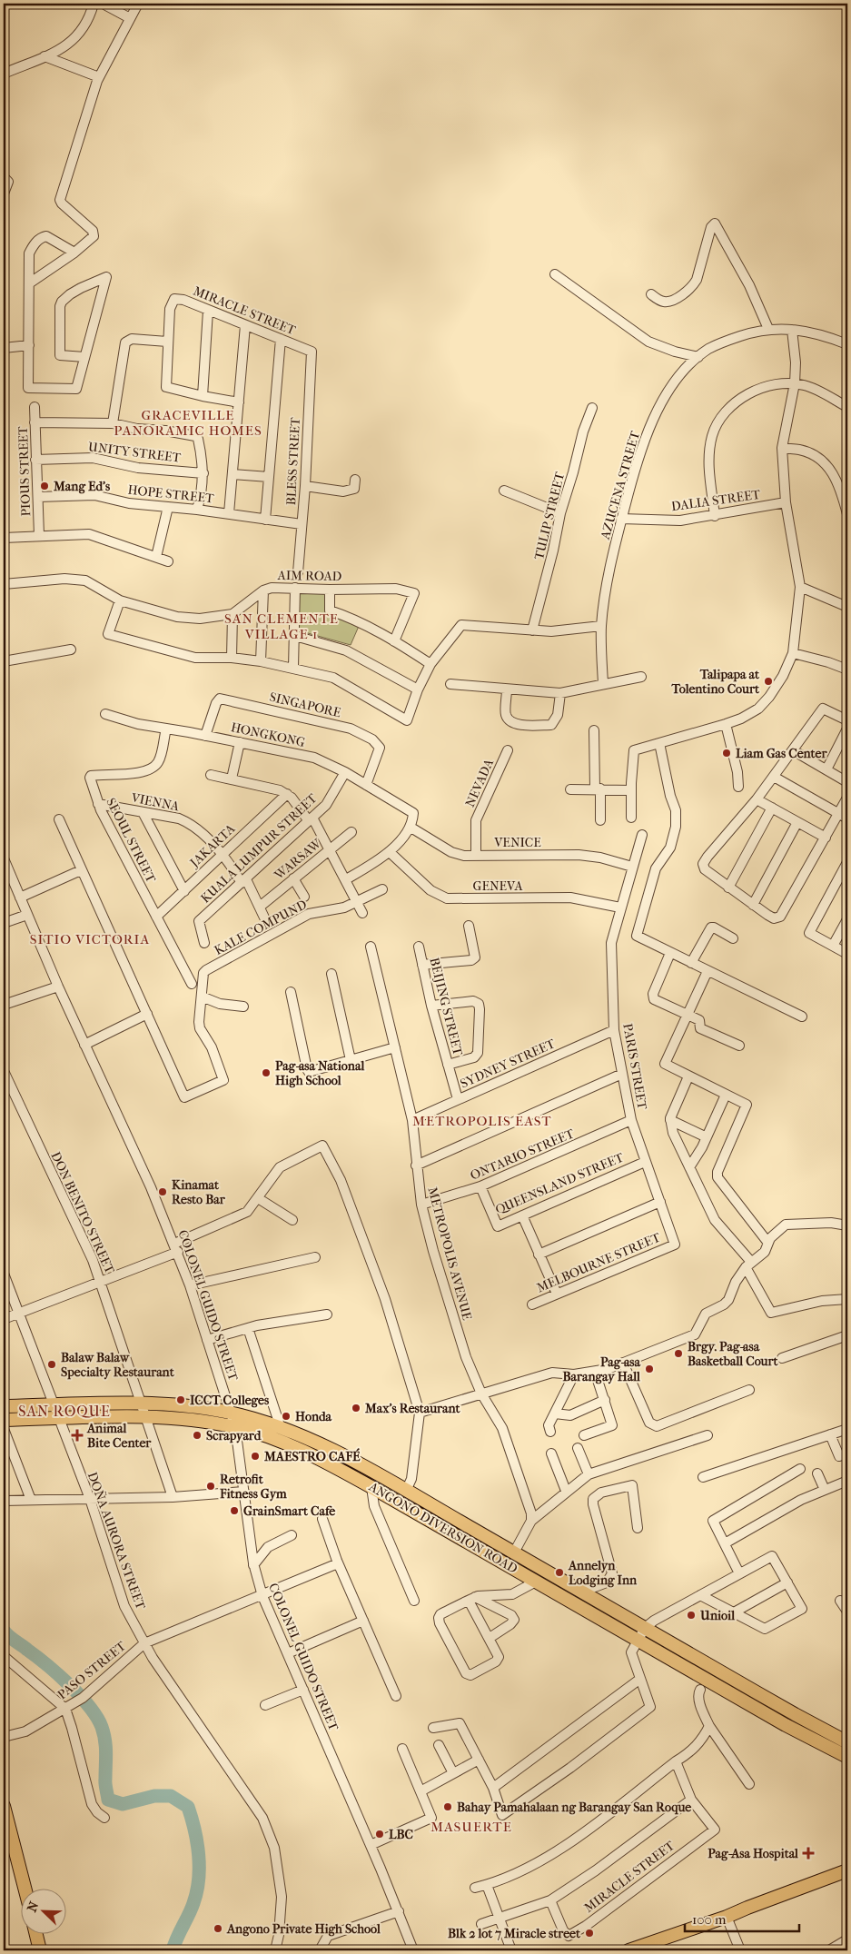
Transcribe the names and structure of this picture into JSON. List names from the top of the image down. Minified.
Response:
{"streets":{"main road":["ANGONO DIVERSION ROAD"],"street":["MIRACLE STREET","UNITY STREET","BLESS STREET","PIOUS STREET","AZUCENA STREET","HOPE STREET","DALIA STREET","TULIP STREET","AIM ROAD","SINGAPORE","HONGKONG","NEVADA","VIENNA","SEOUL STREET","VENICE","JAKARTA","KUALA LUMPUR STREET","WARSAW","GENEVA","KALE COMPUND","BEIJING STREET","SYDNEY STREET","PARIS STREET","ONTARIO STREET","QUEENSLAND STREET","DON BENITO STREET","METROPOLIS AVENUE","MELBOURNE STREET","COLONEL GUIDO STREET","DOÑA AURORA STREET","PASO STREET"]},"crossings":[["MIRACLE STREET","BLESS STREET"],["UNITY STREET","PIOUS STREET"],["BLESS STREET","HOPE STREET"],["PIOUS STREET","HOPE STREET"],["AZUCENA STREET","DALIA STREET"],["SINGAPORE","HONGKONG"],["HONGKONG","SEOUL STREET"],["HONGKONG","VENICE"],["HONGKONG","KUALA LUMPUR STREET"],["NEVADA","VENICE"],["VIENNA","SEOUL STREET"],["VIENNA","JAKARTA"],["VIENNA","KUALA LUMPUR STREET"],["VIENNA","WARSAW"],["SEOUL STREET","JAKARTA"],["VENICE","PARIS STREET"],["GENEVA","PARIS STREET"],["BEIJING STREET","SYDNEY STREET"],["SYDNEY STREET","PARIS STREET"],["SYDNEY STREET","METROPOLIS AVENUE"],["PARIS STREET","ONTARIO STREET"],["PARIS STREET","QUEENSLAND STREET"],["PARIS STREET","MELBOURNE STREET"],["ONTARIO STREET","QUEENSLAND STREET"],["ONTARIO STREET","METROPOLIS AVENUE"],["DON BENITO STREET","ANGONO DIVERSION ROAD"],["COLONEL GUIDO STREET","ANGONO DIVERSION ROAD"],["COLONEL GUIDO STREET","PASO STREET"],["ANGONO DIVERSION ROAD","DOÑA AURORA STREET"],["DOÑA AURORA STREET","PASO STREET"]],"districts":["GRACEVILLE PANORAMIC HOMES","SAN CLEMENTE VILLAGE 1","SITIO VICTORIA","METROPOLIS EAST","SAN ROQUE","MASUERTE"],"places":{"other":["Mang Ed's","Talipapa at Tolentino Court","Liam Gas Center","Pag-asa National High School","Kinamat Resto Bar","Brgy. Pag-asa Basketball Court","Balaw Balaw Specialty Restaurant","Pag-asa Barangay Hall","ICCT Colleges","Max's Restaurant","Honda","Scrapyard","MAESTRO CAFÉ","Retrofit Fitness Gym","GrainSmart Cafe","Annelyn Lodging Inn","Unioil","Bahay Pamahalaan ng Barangay San Roque","LBC","Angono Private High School","Blk 2 lot 7 Miracle street"],"health":["Animal Bite Center","Pag-Asa Hospital"]},"scale_bar":"100 m","north":"top left"}
